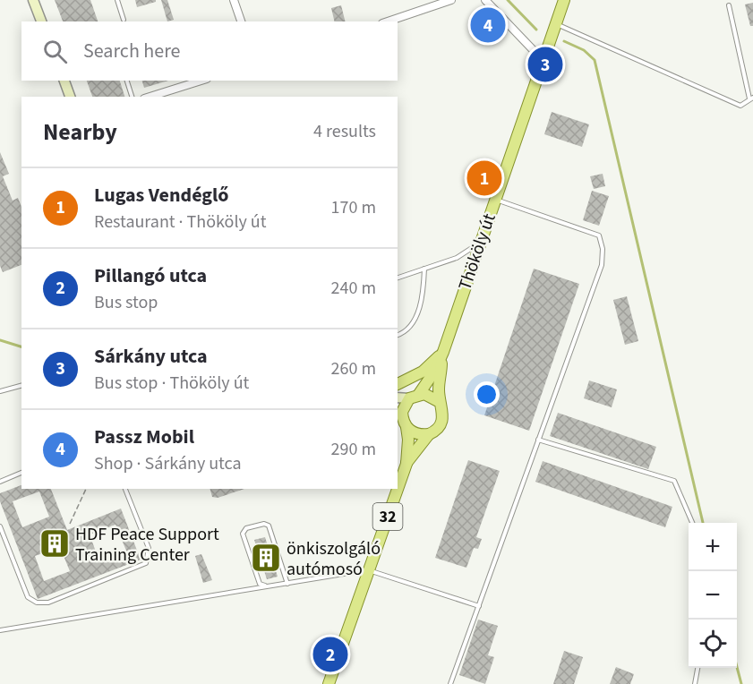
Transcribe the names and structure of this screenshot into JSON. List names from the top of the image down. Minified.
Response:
{"streets":{"main road":["Thököly út","32"]},"crossings":[["Thököly út","32"]],"places":{"building":["HDF Peace Support Training Center","önkiszolgáló autómosó"]},"page":{"pins":["4","3","1","2"],"search":"Search here","heading":["Nearby","4 results"],"list":[{"mark":"1","name":"Lugas Vendéglő","note":"Restaurant · Thököly út","value":"170 m"},{"mark":"2","name":"Pillangó utca","note":"Bus stop","value":"240 m"},{"mark":"3","name":"Sárkány utca","note":"Bus stop · Thököly út","value":"260 m"},{"mark":"4","name":"Passz Mobil","note":"Shop · Sárkány utca","value":"290 m"}],"map_buttons":["+","−"]}}
